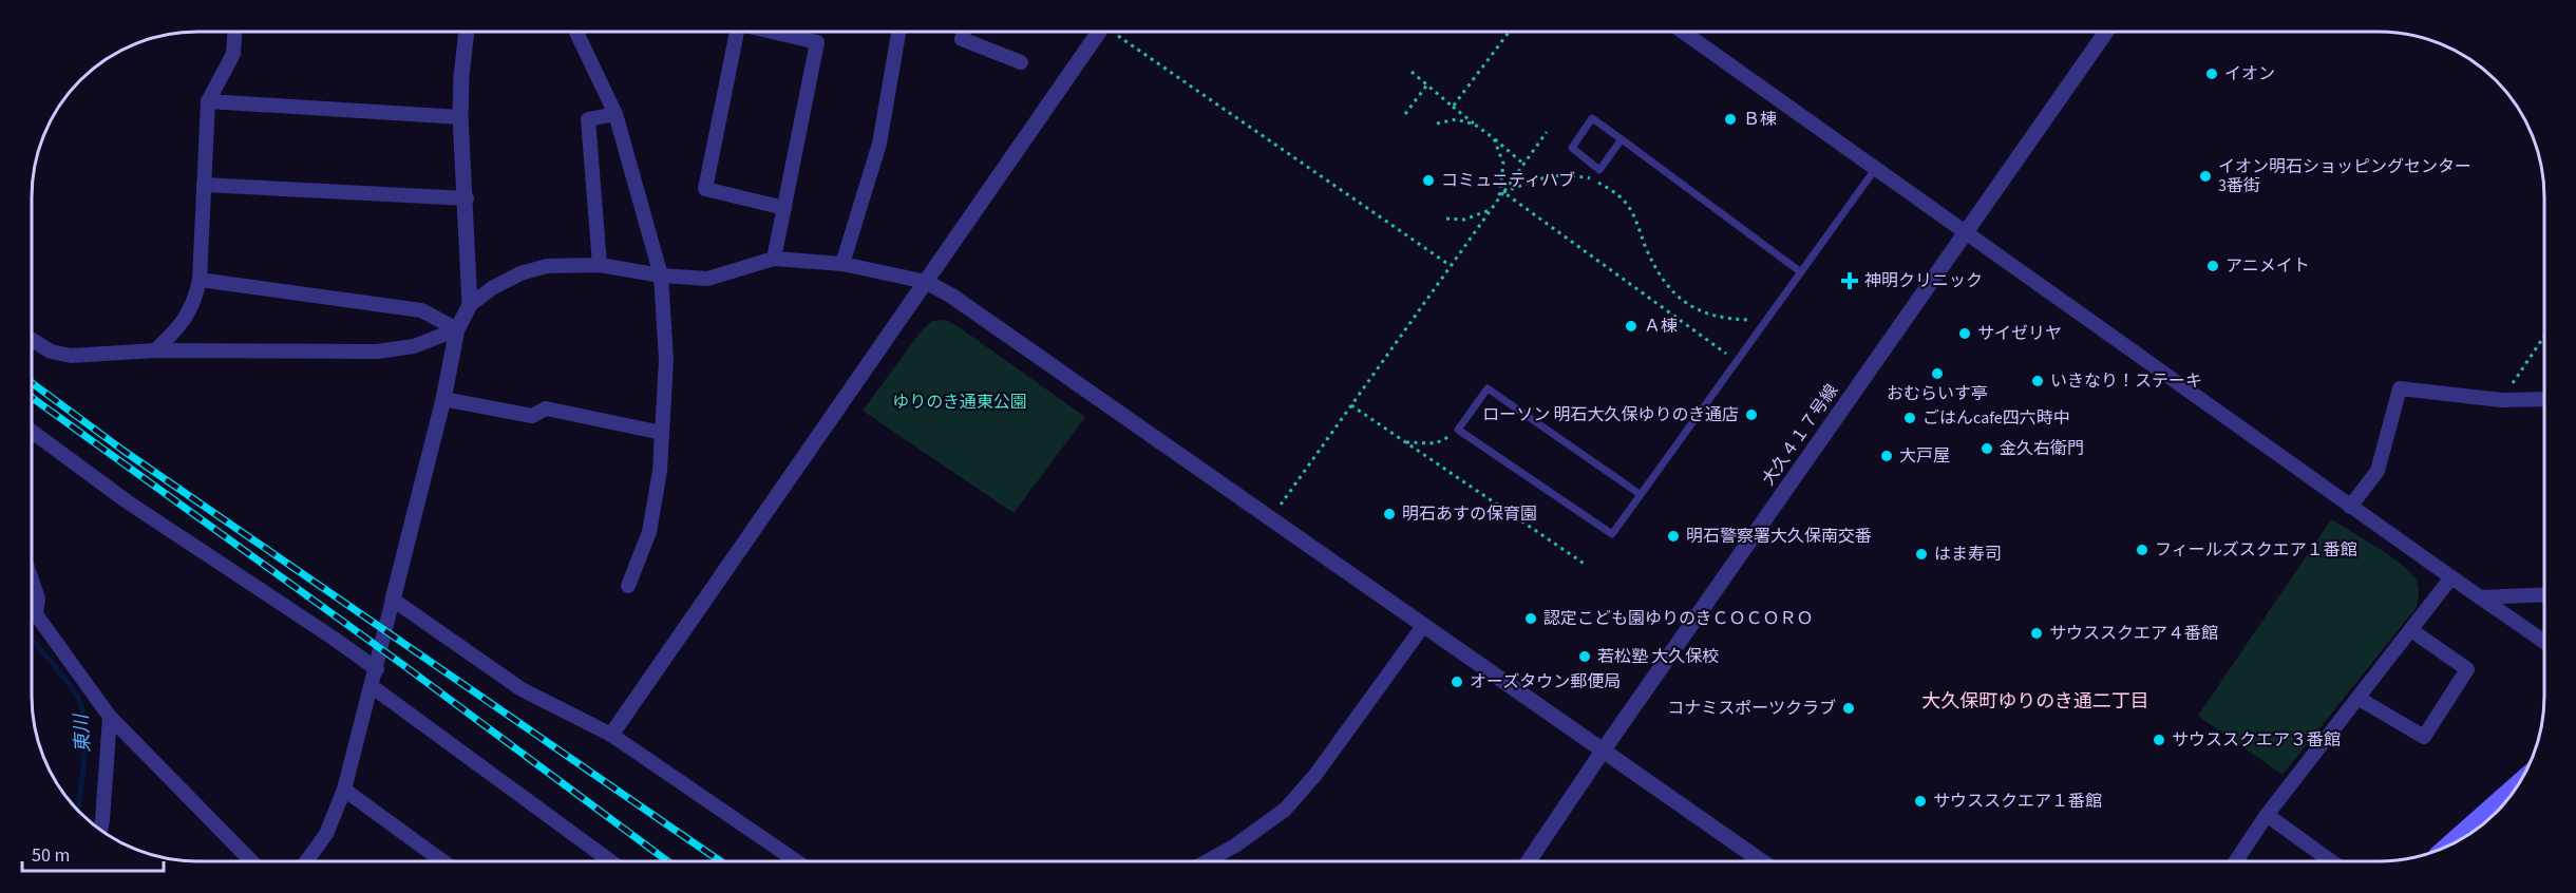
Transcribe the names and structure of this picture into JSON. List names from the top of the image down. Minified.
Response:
{"streets":{"street":["大久４１７号線"]},"districts":["大久保町ゆりのき通二丁目"],"water":["東川"],"parks":["ゆりのき通東公園"],"places":{"other":["イオン","Ｂ棟","イオン明石ショッピングセンター 3番街","コミュニティハブ","アニメイト","Ａ棟","サイゼリヤ","おむらいす亭","いきなり！ステーキ","ローソン 明石大久保ゆりのき通店","ごはんcafe四六時中","金久右衛門","大戸屋","明石あすの保育園","明石警察署大久保南交番","フィールズスクエア１番館","はま寿司","認定こども園ゆりのきＣＯＣＯＲＯ","サウススクエア４番館","若松塾 大久保校","オーズタウン郵便局","コナミスポーツクラブ","サウススクエア３番館","サウススクエア１番館"],"health":["神明クリニック"]},"scale_bar":"50 m"}
